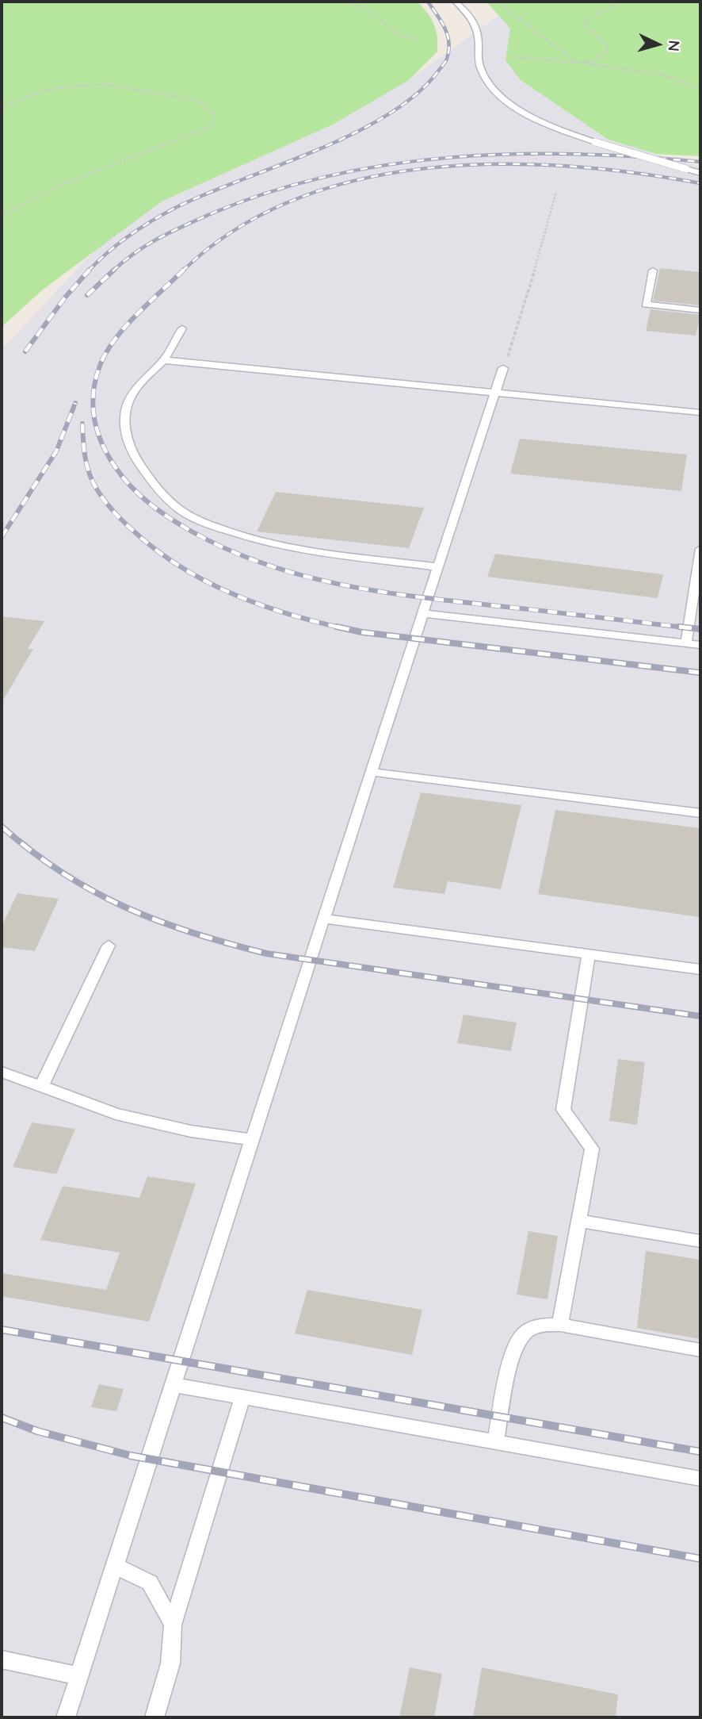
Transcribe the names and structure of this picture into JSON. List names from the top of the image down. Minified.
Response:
{"north":"right"}
